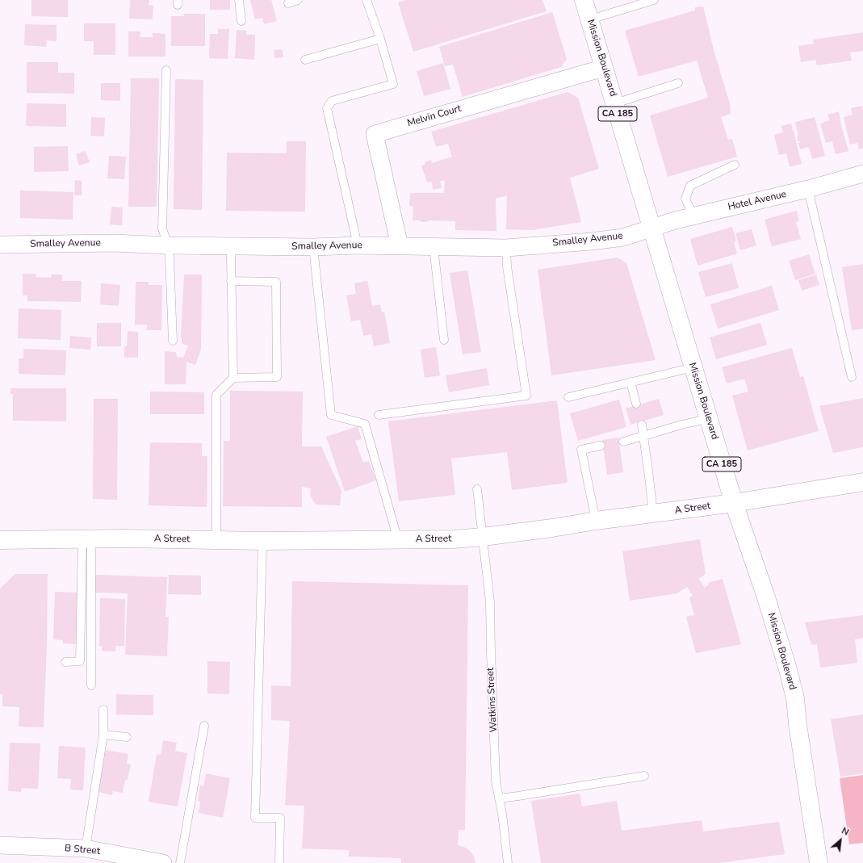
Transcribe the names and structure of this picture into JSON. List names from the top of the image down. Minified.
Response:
{"streets":{"main road":["Mission Boulevard","CA 185","A Street"],"street":["Melvin Court","Hotel Avenue","Smalley Avenue","B Street"],"lane":["Watkins Street"]},"crossings":[["Mission Boulevard","Melvin Court"],["Mission Boulevard","Hotel Avenue"],["Mission Boulevard","Smalley Avenue"],["Mission Boulevard","A Street"],["Melvin Court","Smalley Avenue"],["Hotel Avenue","Smalley Avenue"],["A Street","Watkins Street"]],"north":"top right"}
